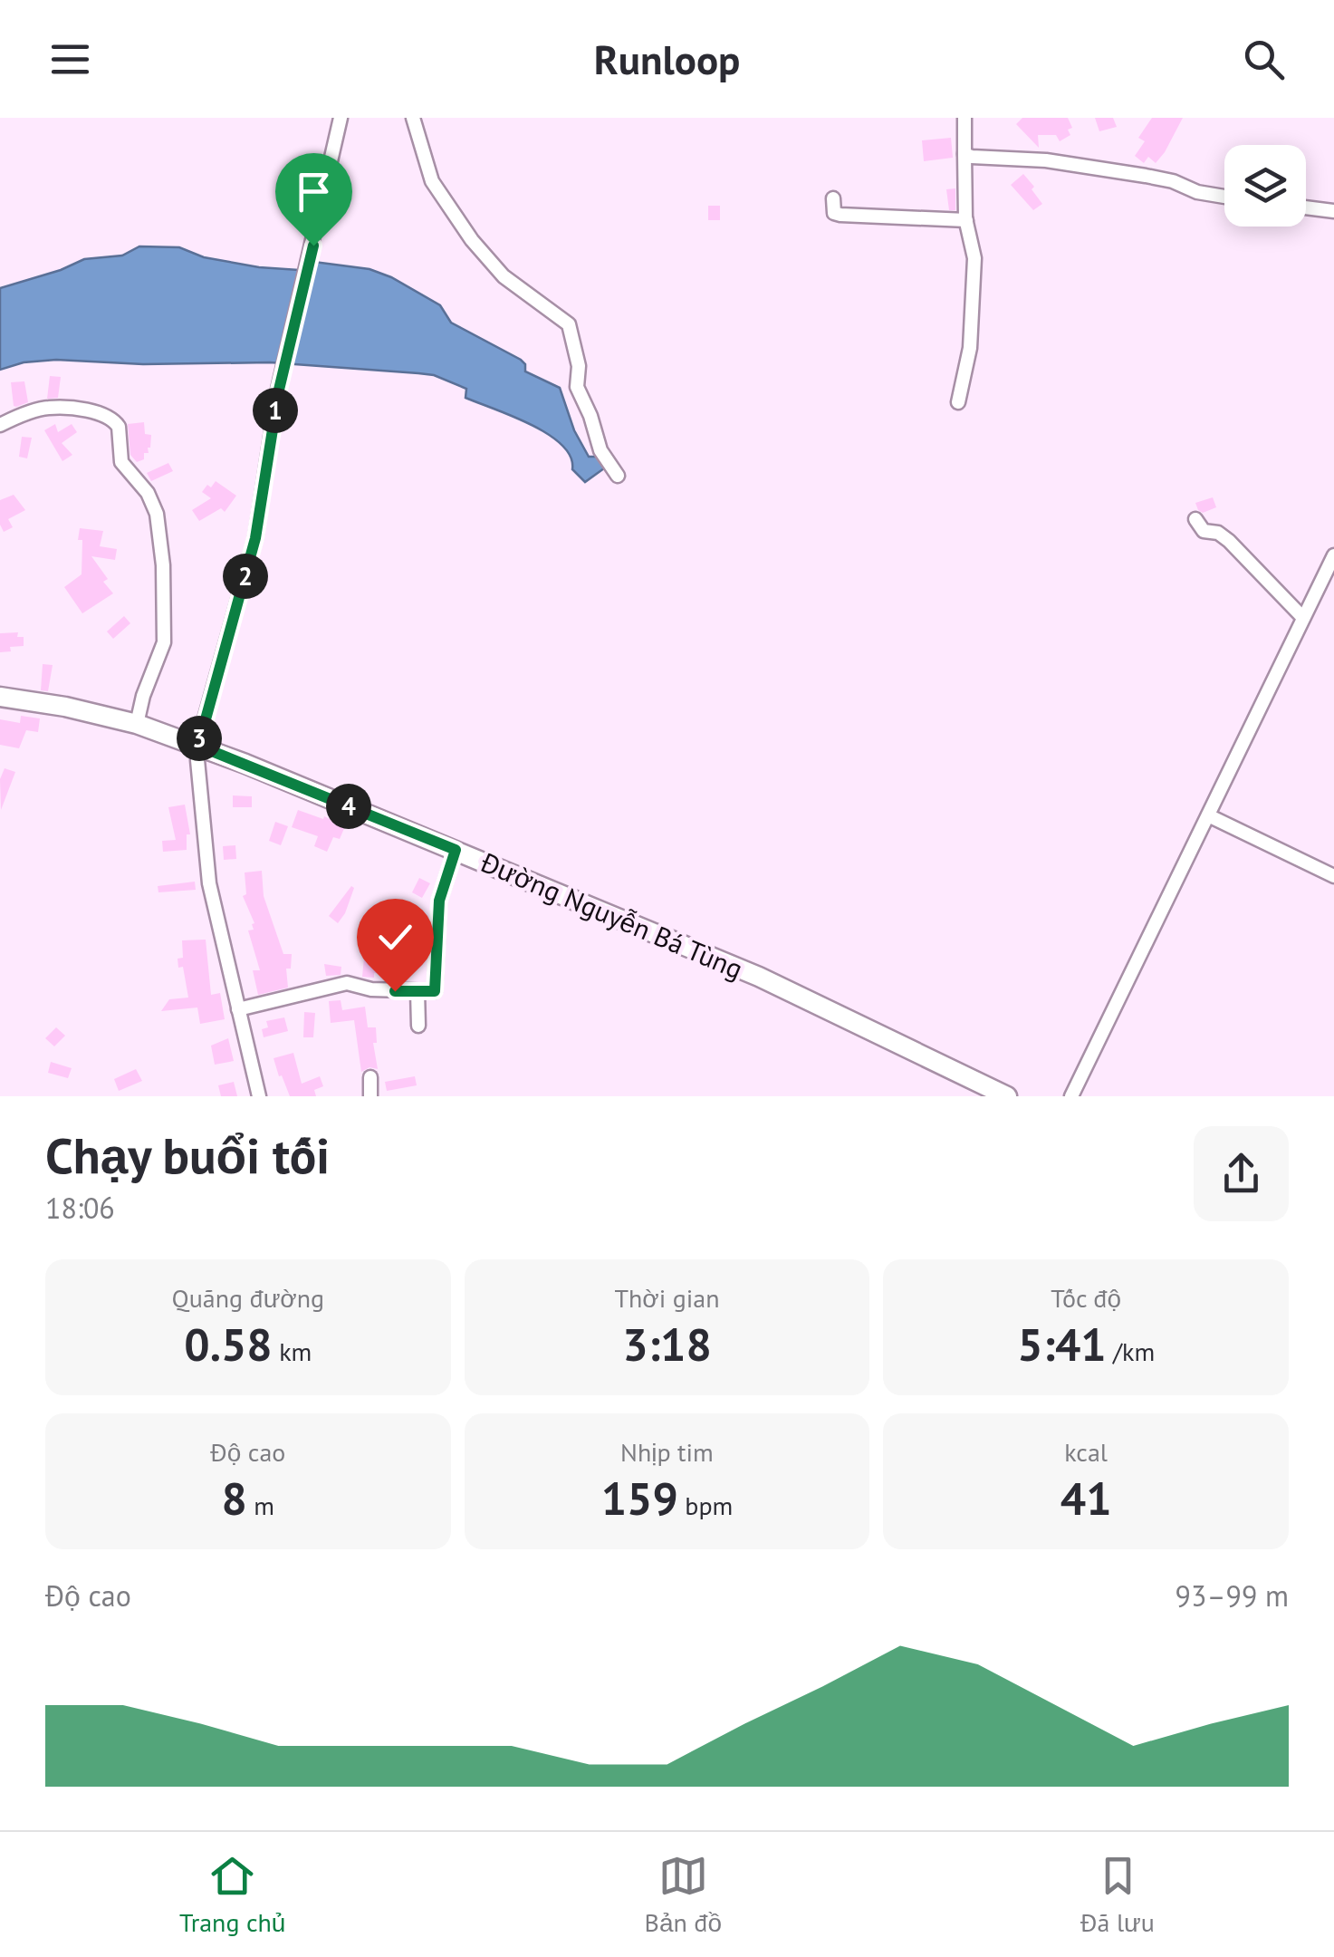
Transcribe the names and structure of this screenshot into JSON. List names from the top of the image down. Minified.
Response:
{"streets":{"main road":["Đường Nguyễn Bá Tùng"]},"page":{"header":"Runloop","pins":["1","2","3","4"],"heading":["Chạy buổi tối","18:06"],"stats":[["Quãng đường","0.58 km"],["Thời gian","3:18"],["Tốc độ","5:41 /km"],["Độ cao","8 m"],["Nhịp tim","159 bpm"],["kcal","41"]],"chart":["Độ cao","93–99 m"],"tabs":["Trang chủ","Bản đồ","Đã lưu"]}}
